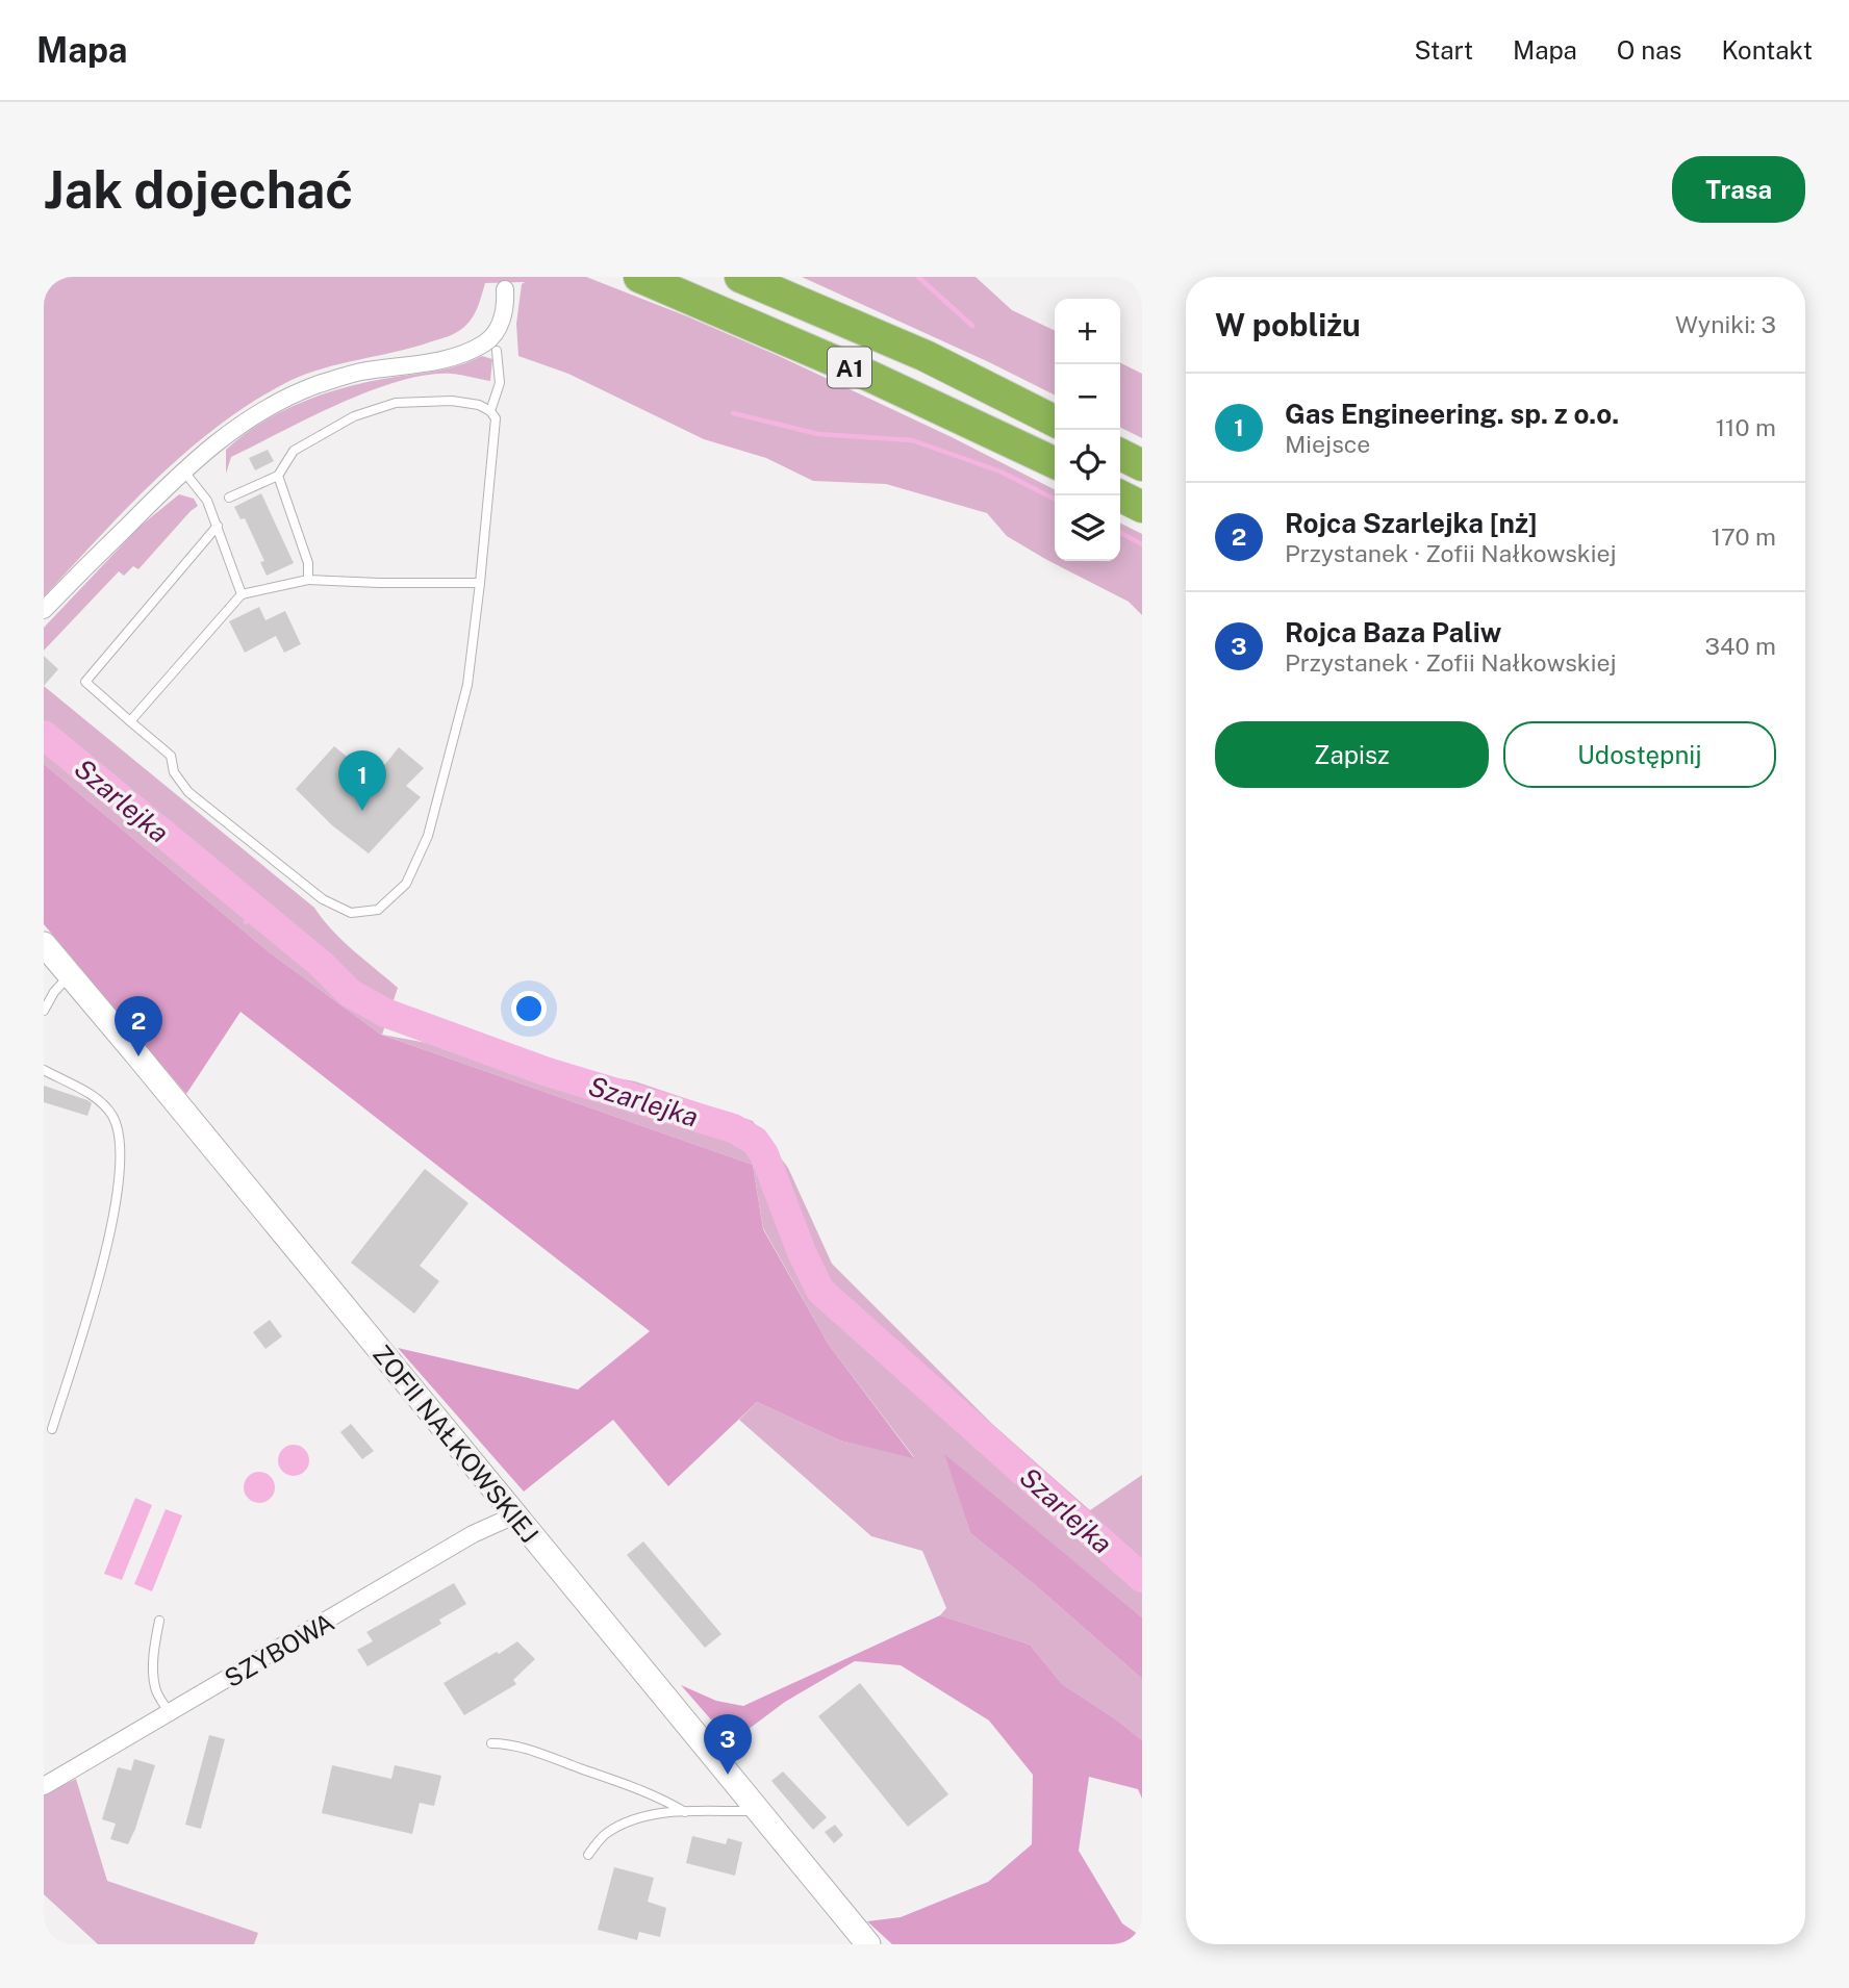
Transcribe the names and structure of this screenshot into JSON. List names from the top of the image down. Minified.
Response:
{"streets":{"highway":["A1"],"street":["ZOFII NAŁKOWSKIEJ","SZYBOWA"]},"crossings":[["ZOFII NAŁKOWSKIEJ","SZYBOWA"]],"water":["Szarlejka"],"page":{"header":"Mapa","nav":["Start","Mapa","O nas","Kontakt"],"buttons":["Trasa",["Zapisz","Udostępnij"]],"title":"Jak dojechać","heading":["W pobliżu","Wyniki: 3"],"map_buttons":["+","−"],"list":[{"mark":"1","name":"Gas Engineering. sp. z o.o.","note":"Miejsce","value":"110 m"},{"mark":"2","name":"Rojca Szarlejka [nż]","note":"Przystanek · Zofii Nałkowskiej","value":"170 m"},{"mark":"3","name":"Rojca Baza Paliw","note":"Przystanek · Zofii Nałkowskiej","value":"340 m"}],"pins":["1","2","3"]}}
